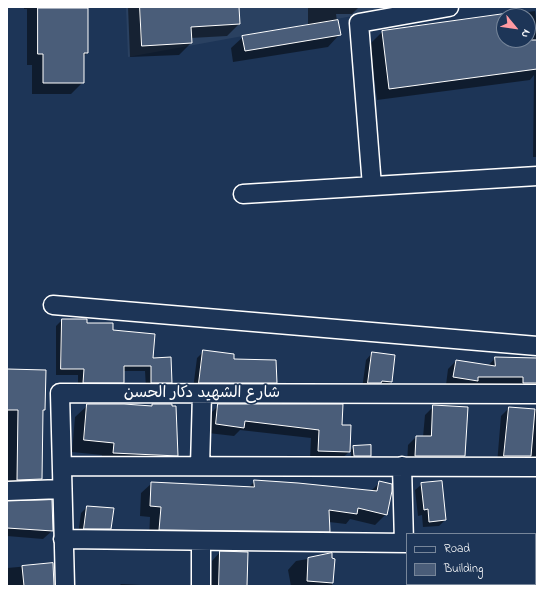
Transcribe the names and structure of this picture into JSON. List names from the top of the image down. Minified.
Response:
{"streets":{"street":["شارع الشهيد دكار الحسن"]},"legend":["Road","Building"],"north":"bottom right"}
